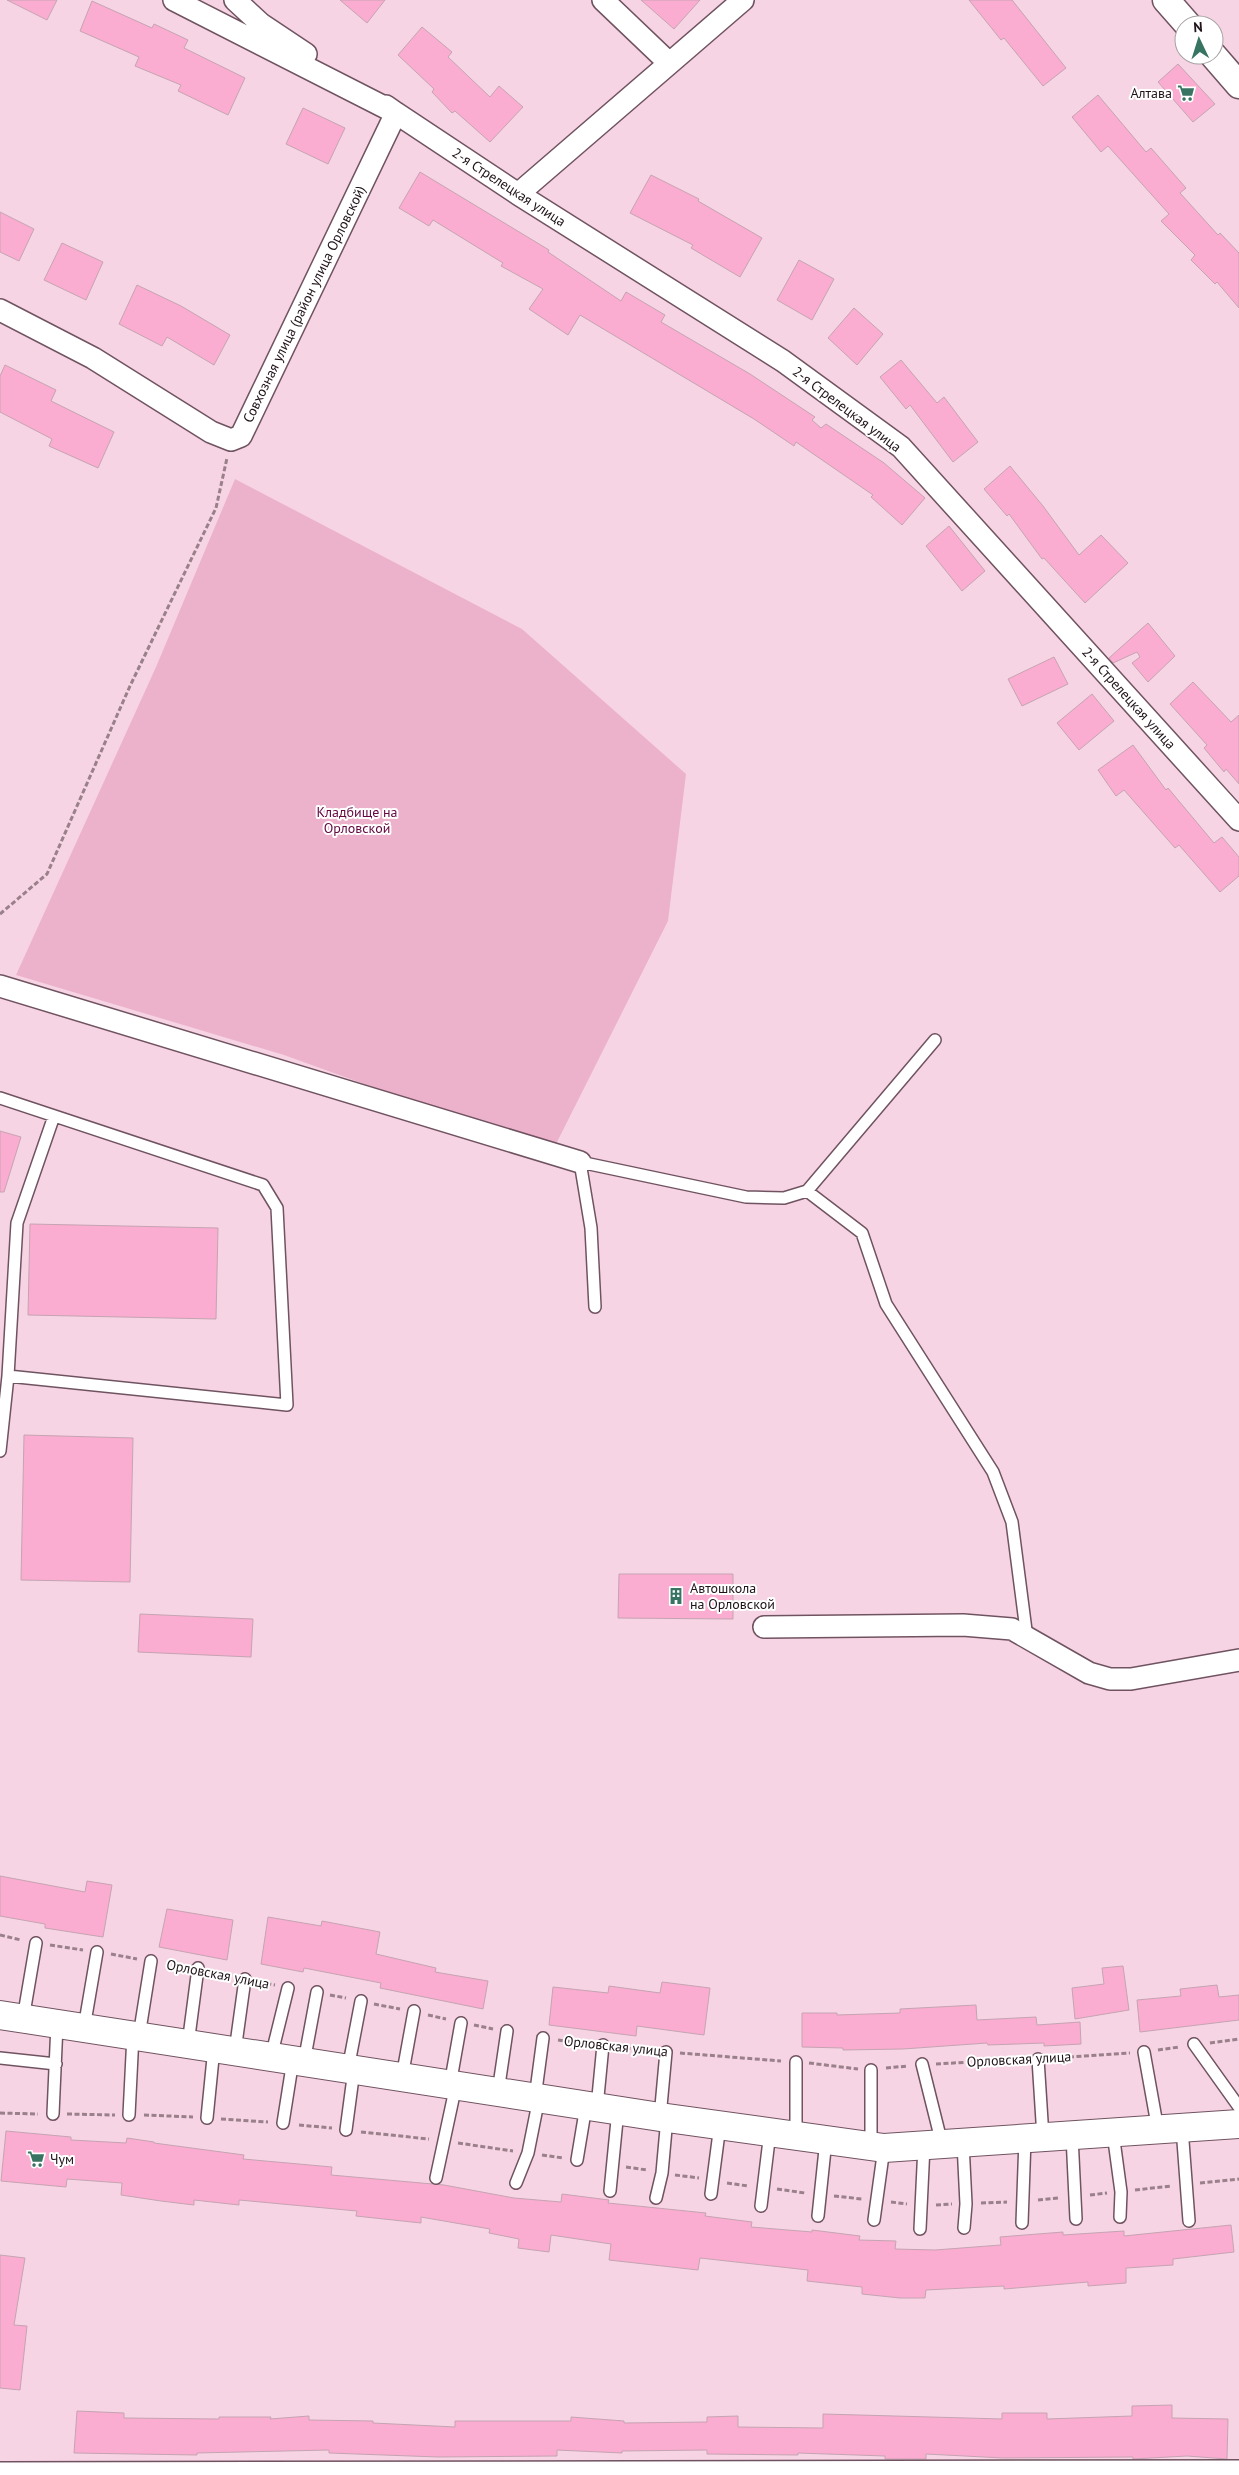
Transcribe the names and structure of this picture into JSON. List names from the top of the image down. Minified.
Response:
{"streets":{"street":["2-я Стрелецкая улица","Совхозная улица (район улица Орловской)"],"path":["Орловская улица"]},"crossings":[["2-я Стрелецкая улица","Совхозная улица (район улица Орловской)"]],"parks":["Кладбище на Орловской"],"places":{"supermarket":["Алтава","Чум"],"building":["Автошкола на Орловской"]},"north":"top"}
